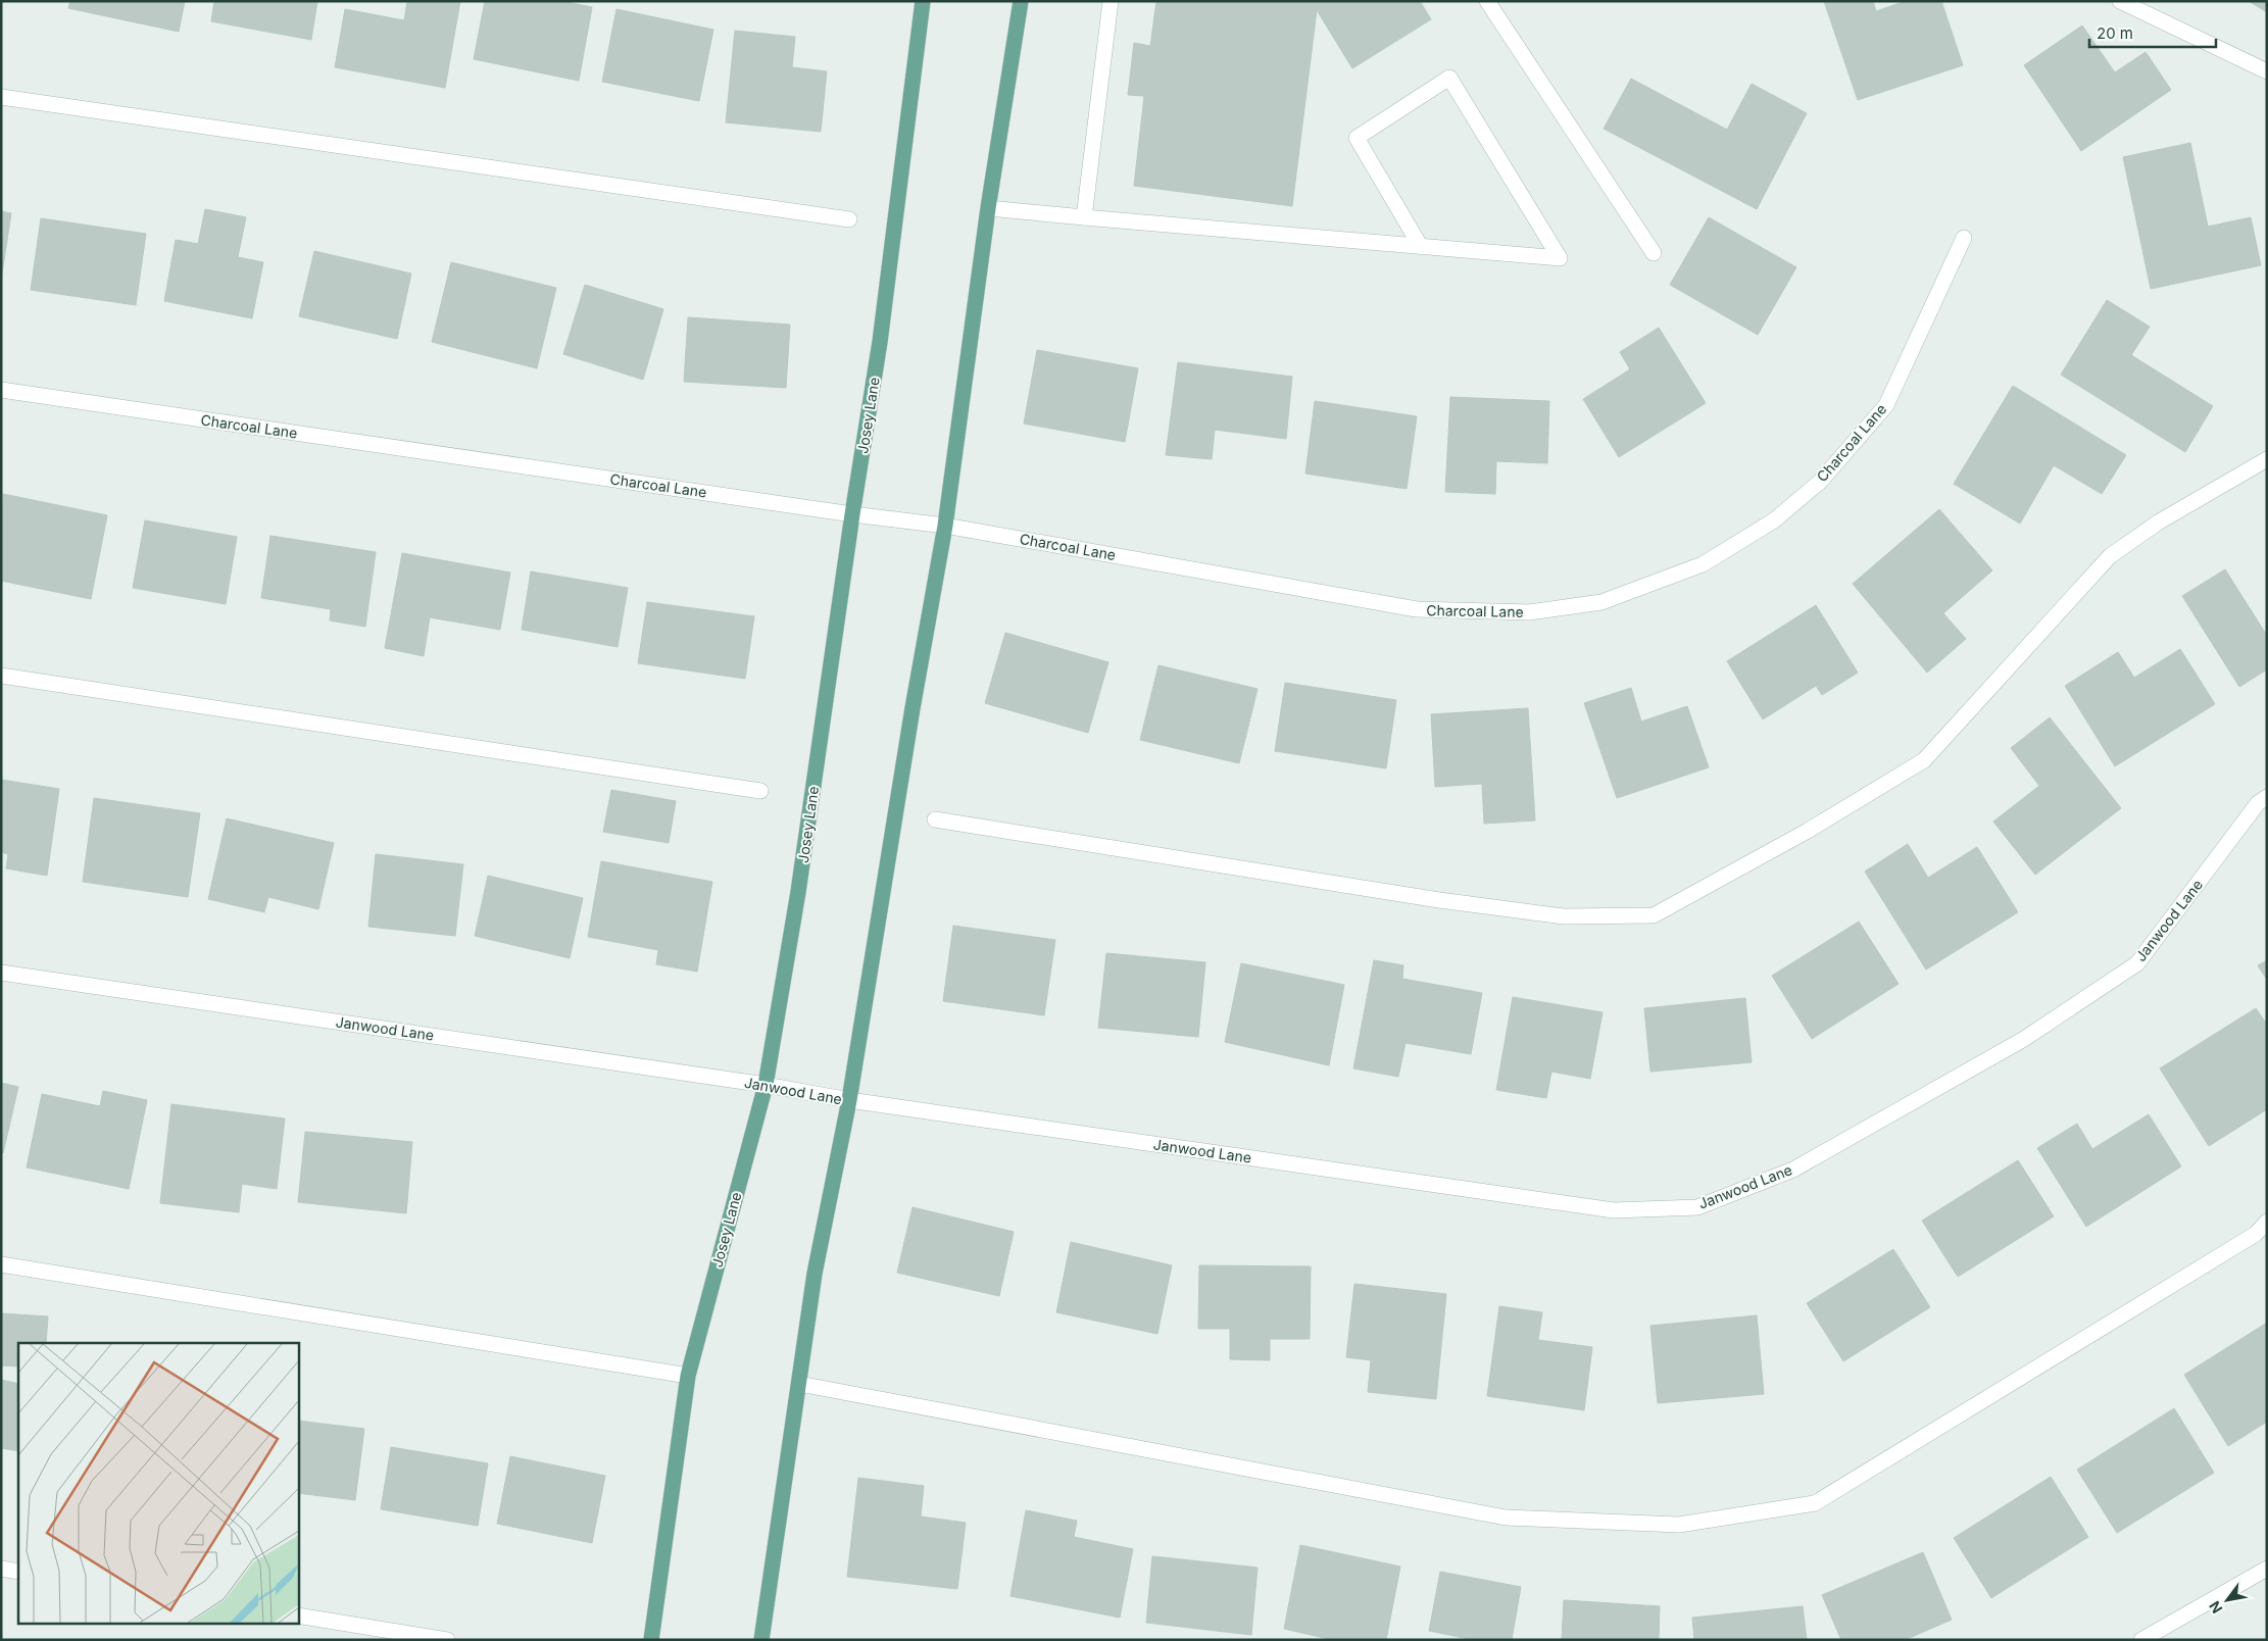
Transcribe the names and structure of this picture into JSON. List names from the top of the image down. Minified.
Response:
{"streets":{"main road":["Josey Lane"],"street":["Charcoal Lane","Janwood Lane"]},"crossings":[["Josey Lane","Charcoal Lane"],["Josey Lane","Janwood Lane"]],"scale_bar":"20 m","north":"bottom left"}
